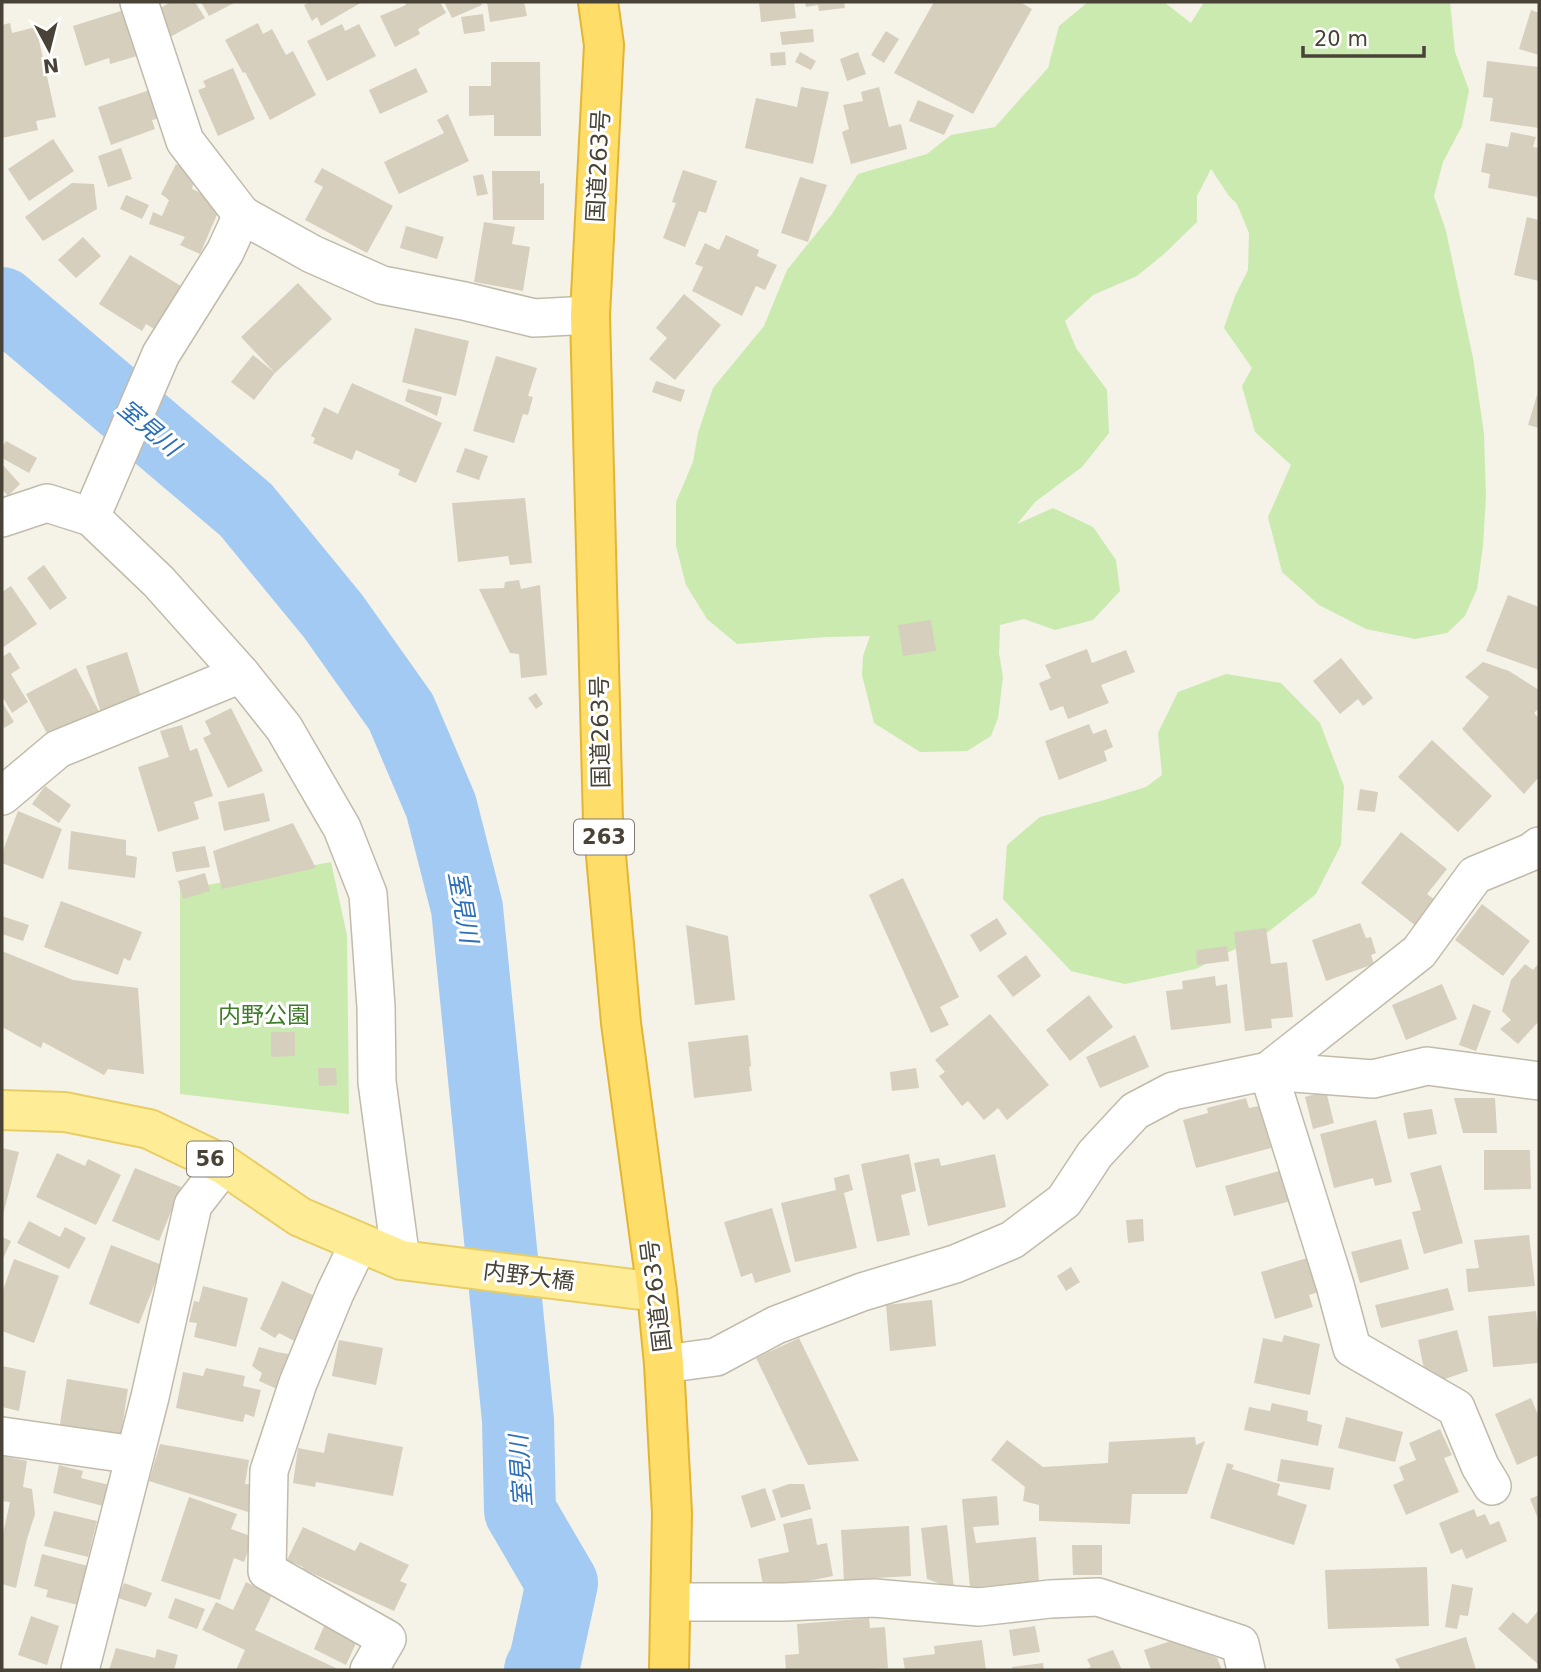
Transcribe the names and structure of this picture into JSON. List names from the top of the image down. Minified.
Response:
{"streets":{"highway":["国道263号","263"],"main road":["56","内野大橋"]},"crossings":[["国道263号","内野大橋"],["56","内野大橋"]],"water":["室見川"],"parks":["内野公園"],"scale_bar":"20 m","north":"bottom"}
